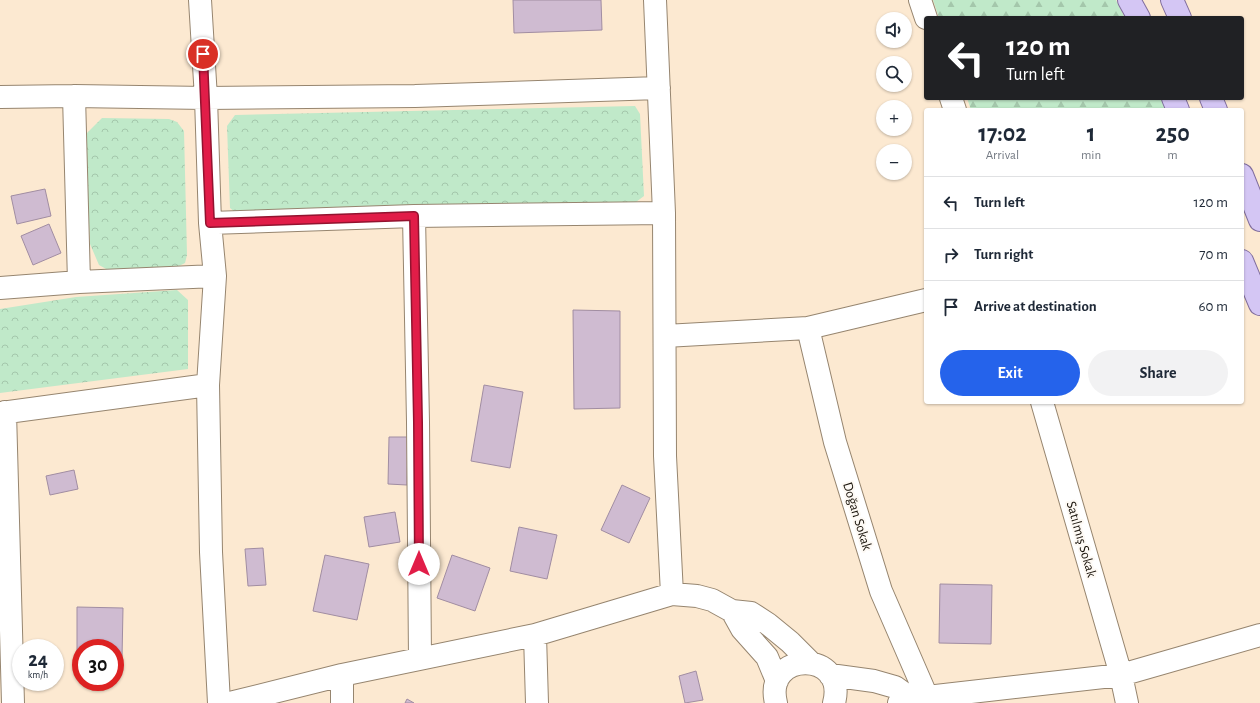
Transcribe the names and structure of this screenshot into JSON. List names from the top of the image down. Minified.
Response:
{"streets":{"street":["Doğan Sokak","Satılmış Sokak"]},"page":{"map_buttons":["+","−"],"turn":["120 m","Turn left"],"eta":["17:02","Arrival","1","min","250","m"],"list":[{"name":"Turn left","value":"120 m"},{"name":"Turn right","value":"70 m"},{"name":"Arrive at destination","value":"60 m"}],"buttons":["Exit","Share"],"speed":"24 km/h","limit":"30"}}
